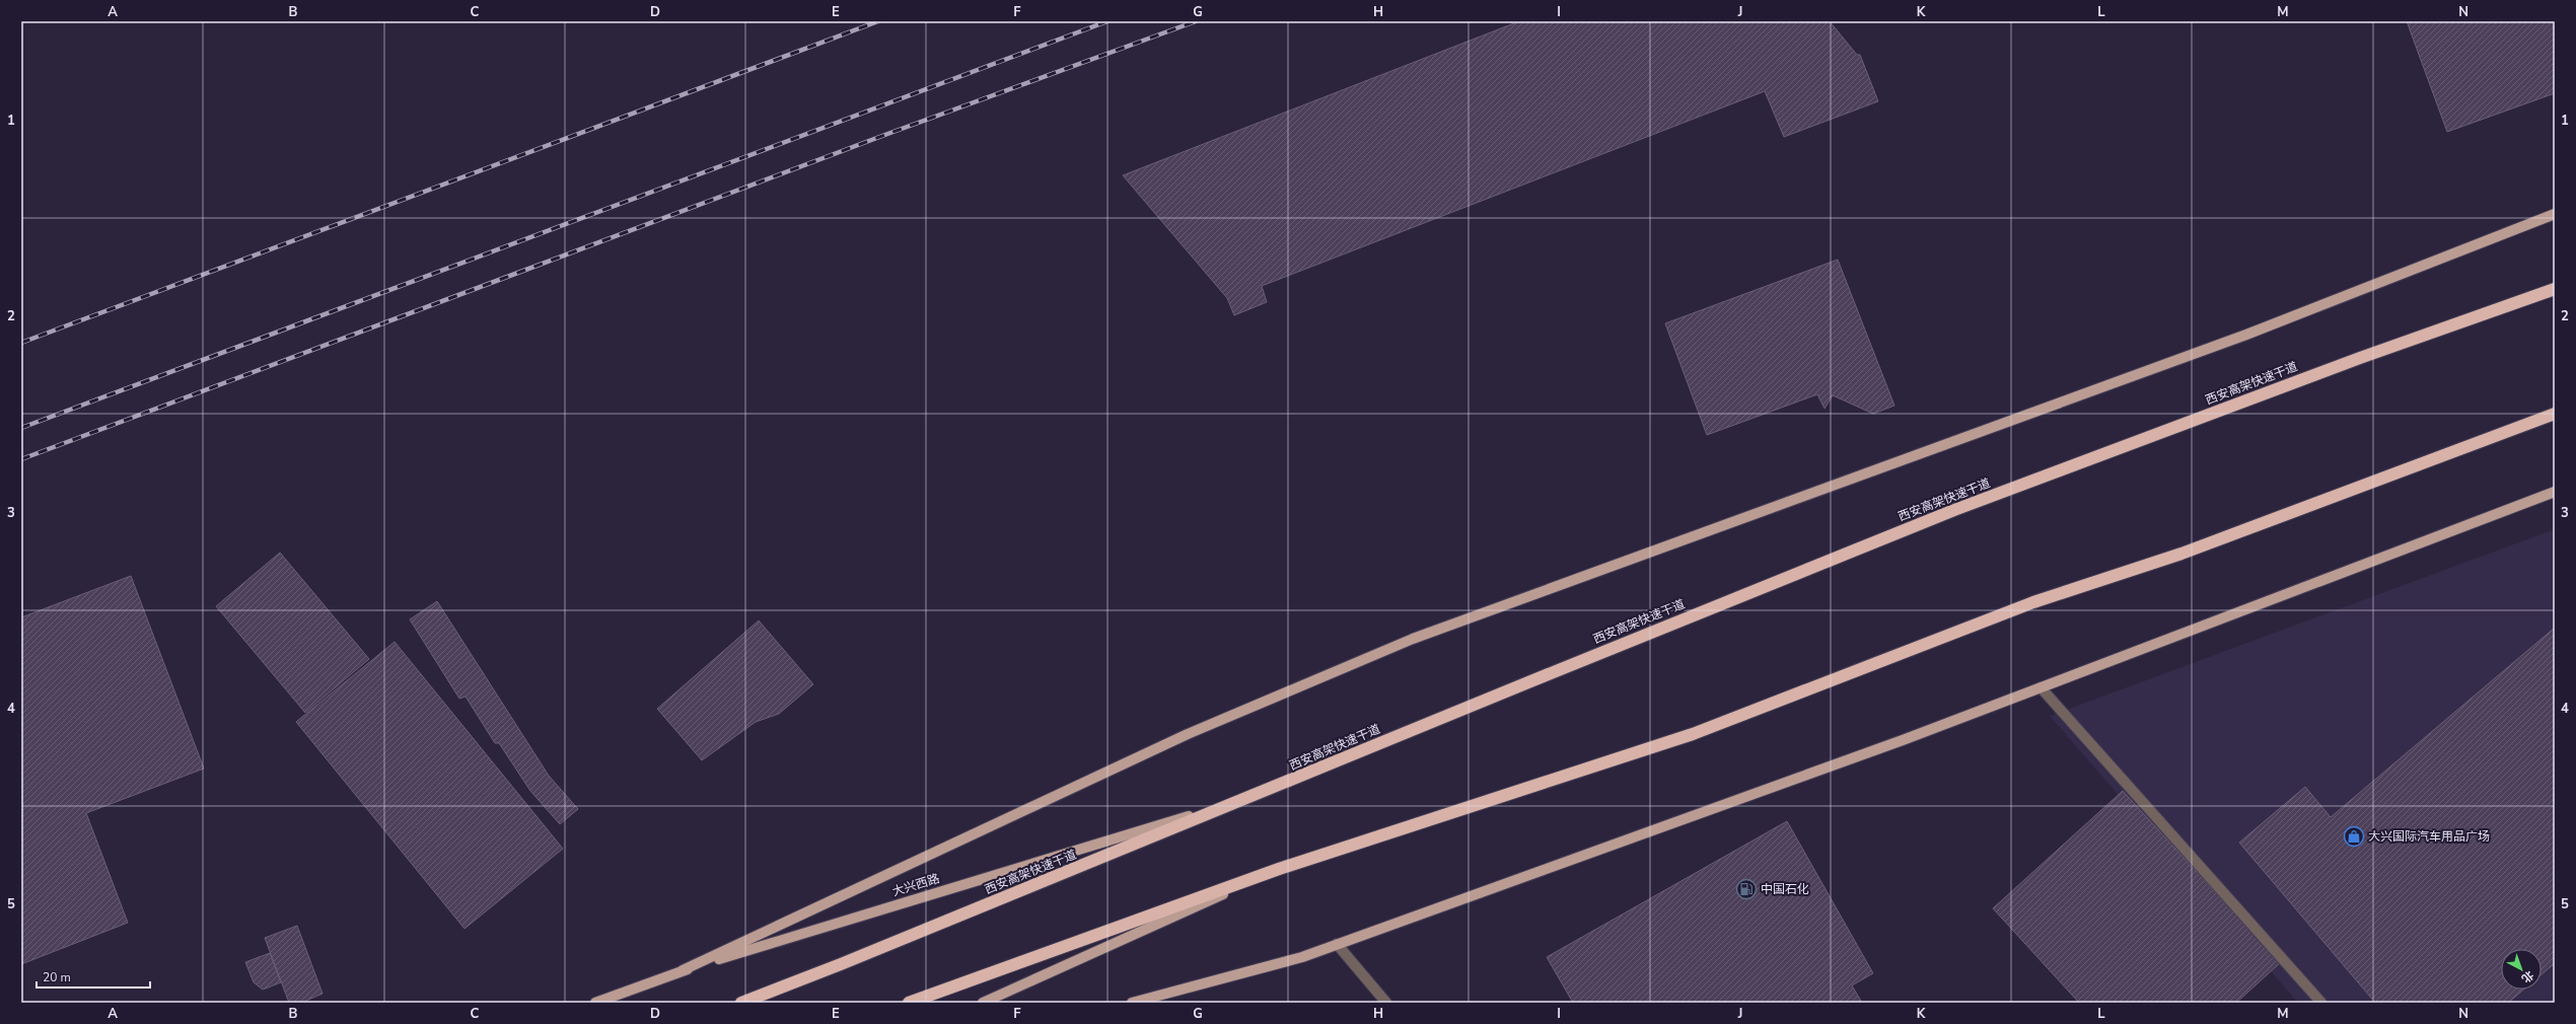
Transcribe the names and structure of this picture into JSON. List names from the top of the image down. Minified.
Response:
{"streets":{"highway":["西安高架快速干道"],"main road":["大兴西路"]},"crossings":[["西安高架快速干道","大兴西路"]],"places":{"shop":["大兴国际汽车用品广场"],"fuel station":["中国石化"]},"scale_bar":"20 m","north":"bottom right","grid":{"columns":["A","B","C","D","E","F","G","H","I","J","K","L","M","N"],"rows":["1","2","3","4","5"]}}
